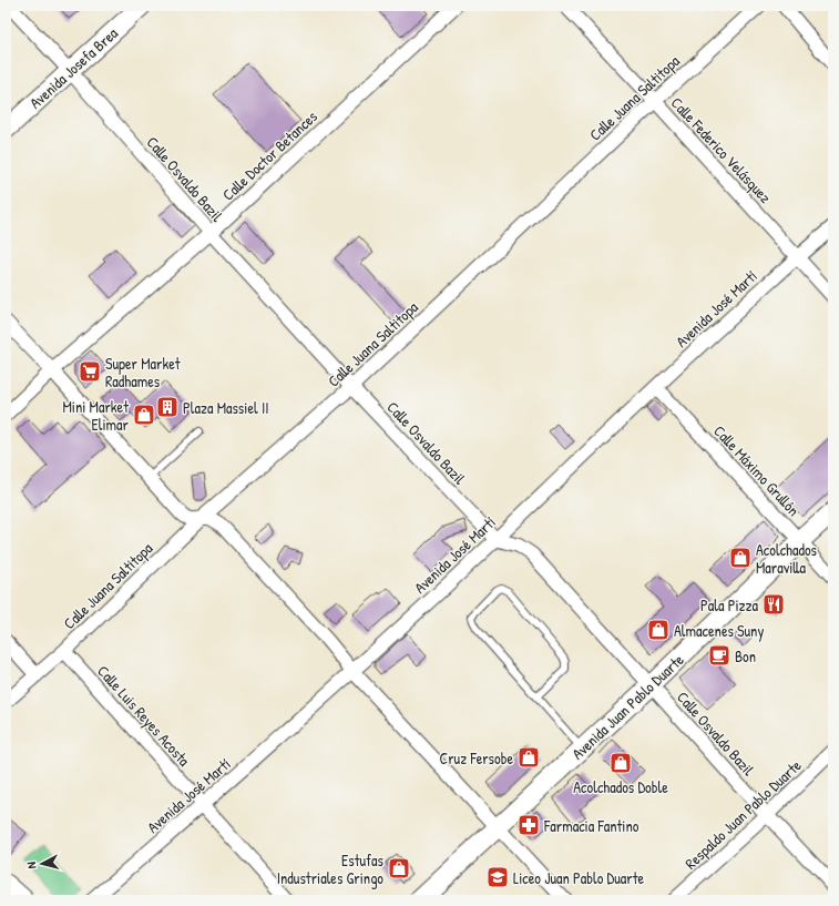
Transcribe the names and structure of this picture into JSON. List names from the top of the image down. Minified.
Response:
{"streets":{"main road":["Avenida Josefa Brea","Avenida Juan Pablo Duarte"],"street":["Calle Juana Saltitopa","Calle Federico Velásquez","Calle Doctor Betances","Calle Osvaldo Bazil","Avenida José Martí","Calle Máximo Grullón","Calle Luis Reyes Acosta","Respaldo Juan Pablo Duarte"]},"crossings":[["Avenida Josefa Brea","Calle Osvaldo Bazil"],["Calle Juana Saltitopa","Calle Federico Velásquez"],["Calle Juana Saltitopa","Calle Osvaldo Bazil"],["Calle Juana Saltitopa","Calle Luis Reyes Acosta"],["Calle Federico Velásquez","Avenida José Martí"],["Calle Doctor Betances","Calle Osvaldo Bazil"],["Calle Osvaldo Bazil","Avenida José Martí"],["Calle Osvaldo Bazil","Avenida Juan Pablo Duarte"],["Calle Osvaldo Bazil","Respaldo Juan Pablo Duarte"],["Avenida José Martí","Calle Máximo Grullón"],["Avenida José Martí","Calle Luis Reyes Acosta"],["Calle Máximo Grullón","Avenida Juan Pablo Duarte"]],"places":{"supermarket":["Super Market Radhames"],"building":["Plaza Massiel II"],"shop":["Mini Market Elimar","Acolchados Maravilla","Almacenes Suny","Cruz Fersobe","Acolchados Doble","Estufas Industriales Gringo"],"restaurant":["Pala Pizza"],"cafe":["Bon"],"pharmacy":["Farmacia Fantino"],"school or university":["Liceo Juan Pablo Duarte"]},"north":"left"}
